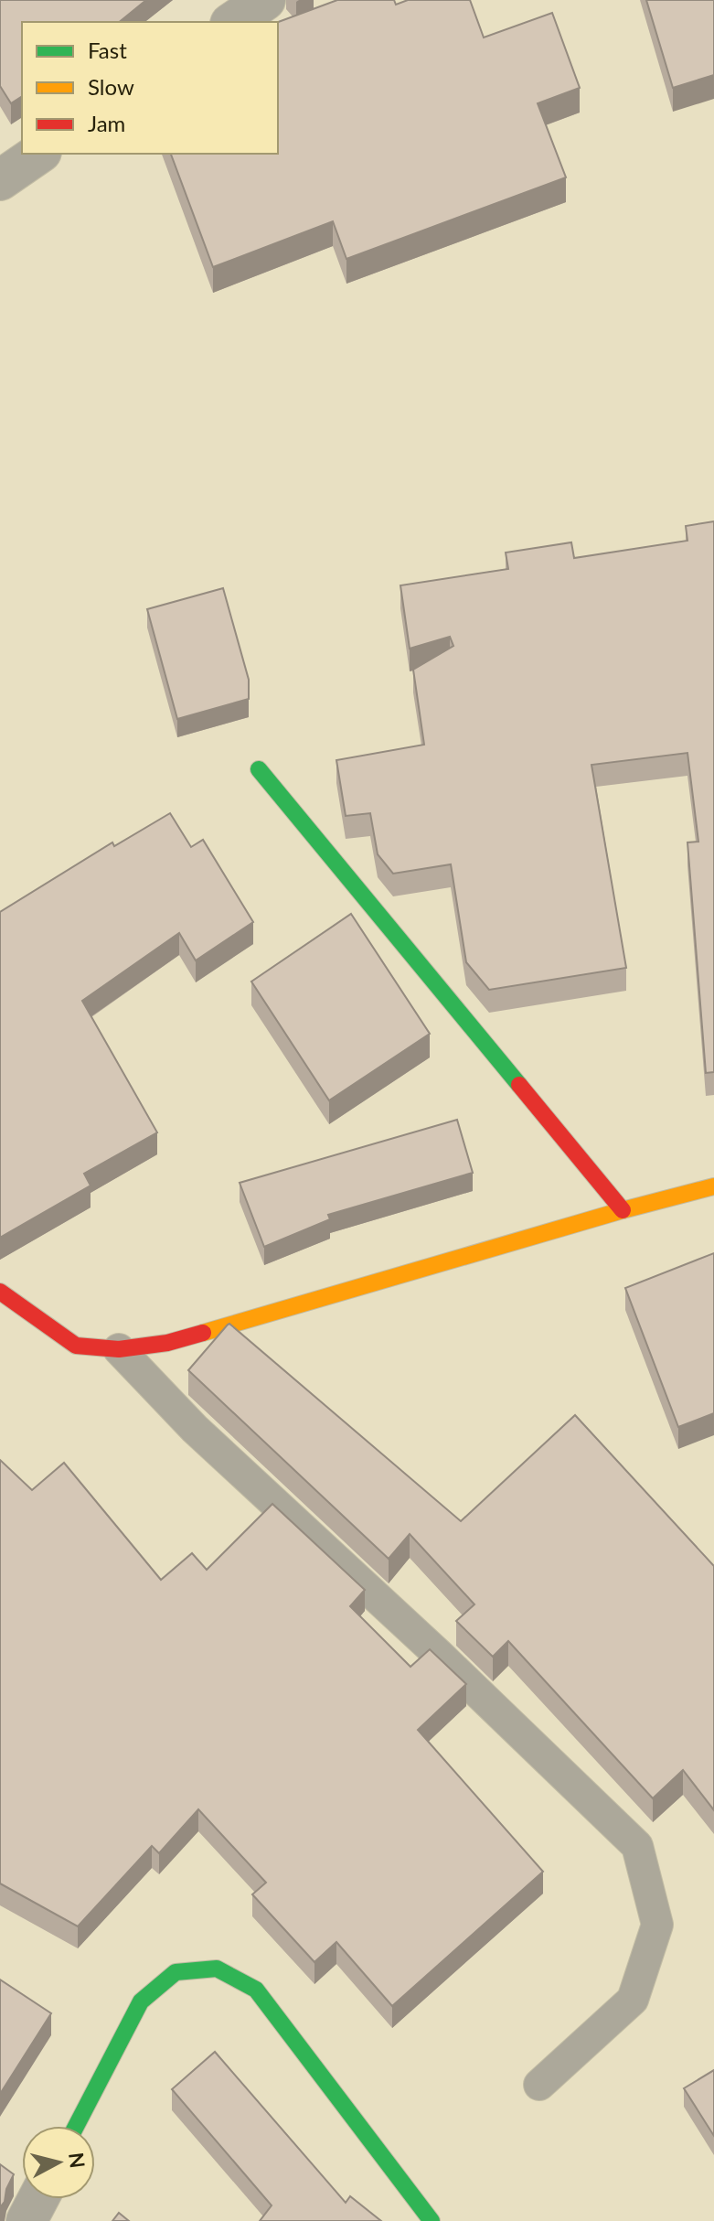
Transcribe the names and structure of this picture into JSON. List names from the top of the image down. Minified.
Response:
{"legend":["Fast","Slow","Jam"],"north":"right"}
